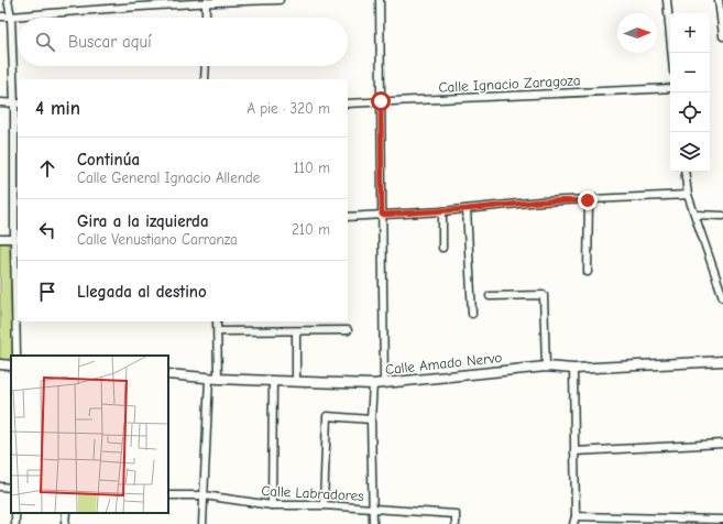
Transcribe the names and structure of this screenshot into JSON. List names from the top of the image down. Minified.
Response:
{"streets":{"street":["Calle Ignacio Zaragoza","Calle Amado Nervo","Calle Labradores"]},"north":"right","page":{"map_buttons":["+","−"],"search":"Buscar aquí","heading":["4 min","A pie · 320 m"],"list":[["Continúa","Calle General Ignacio Allende","110 m"],["Gira a la izquierda","Calle Venustiano Carranza","210 m"],"Llegada al destino"]}}
